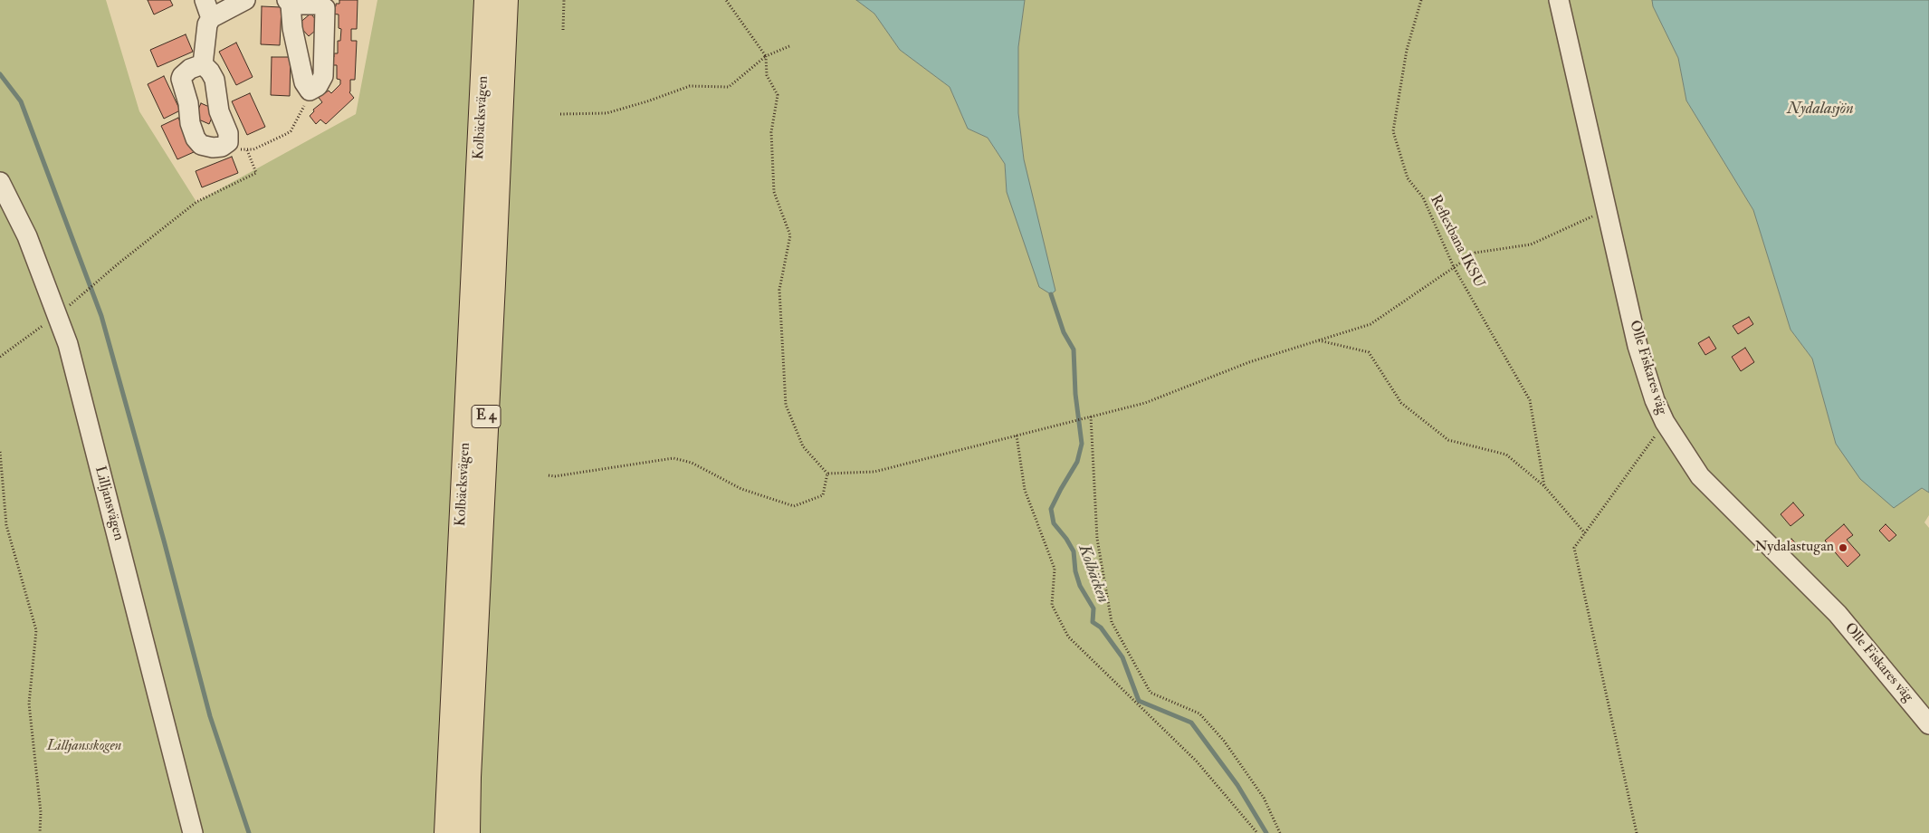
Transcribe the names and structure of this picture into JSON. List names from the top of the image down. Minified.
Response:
{"streets":{"highway":["Kolbäcksvägen","E 4"],"street":["Olle Fiskares väg","Lilljansvägen"],"path":["Reflexbana IKSU"]},"water":["Nydalasjön","Kolbäcken"],"parks":["Lilljansskogen"],"places":["Nydalastugan"]}
